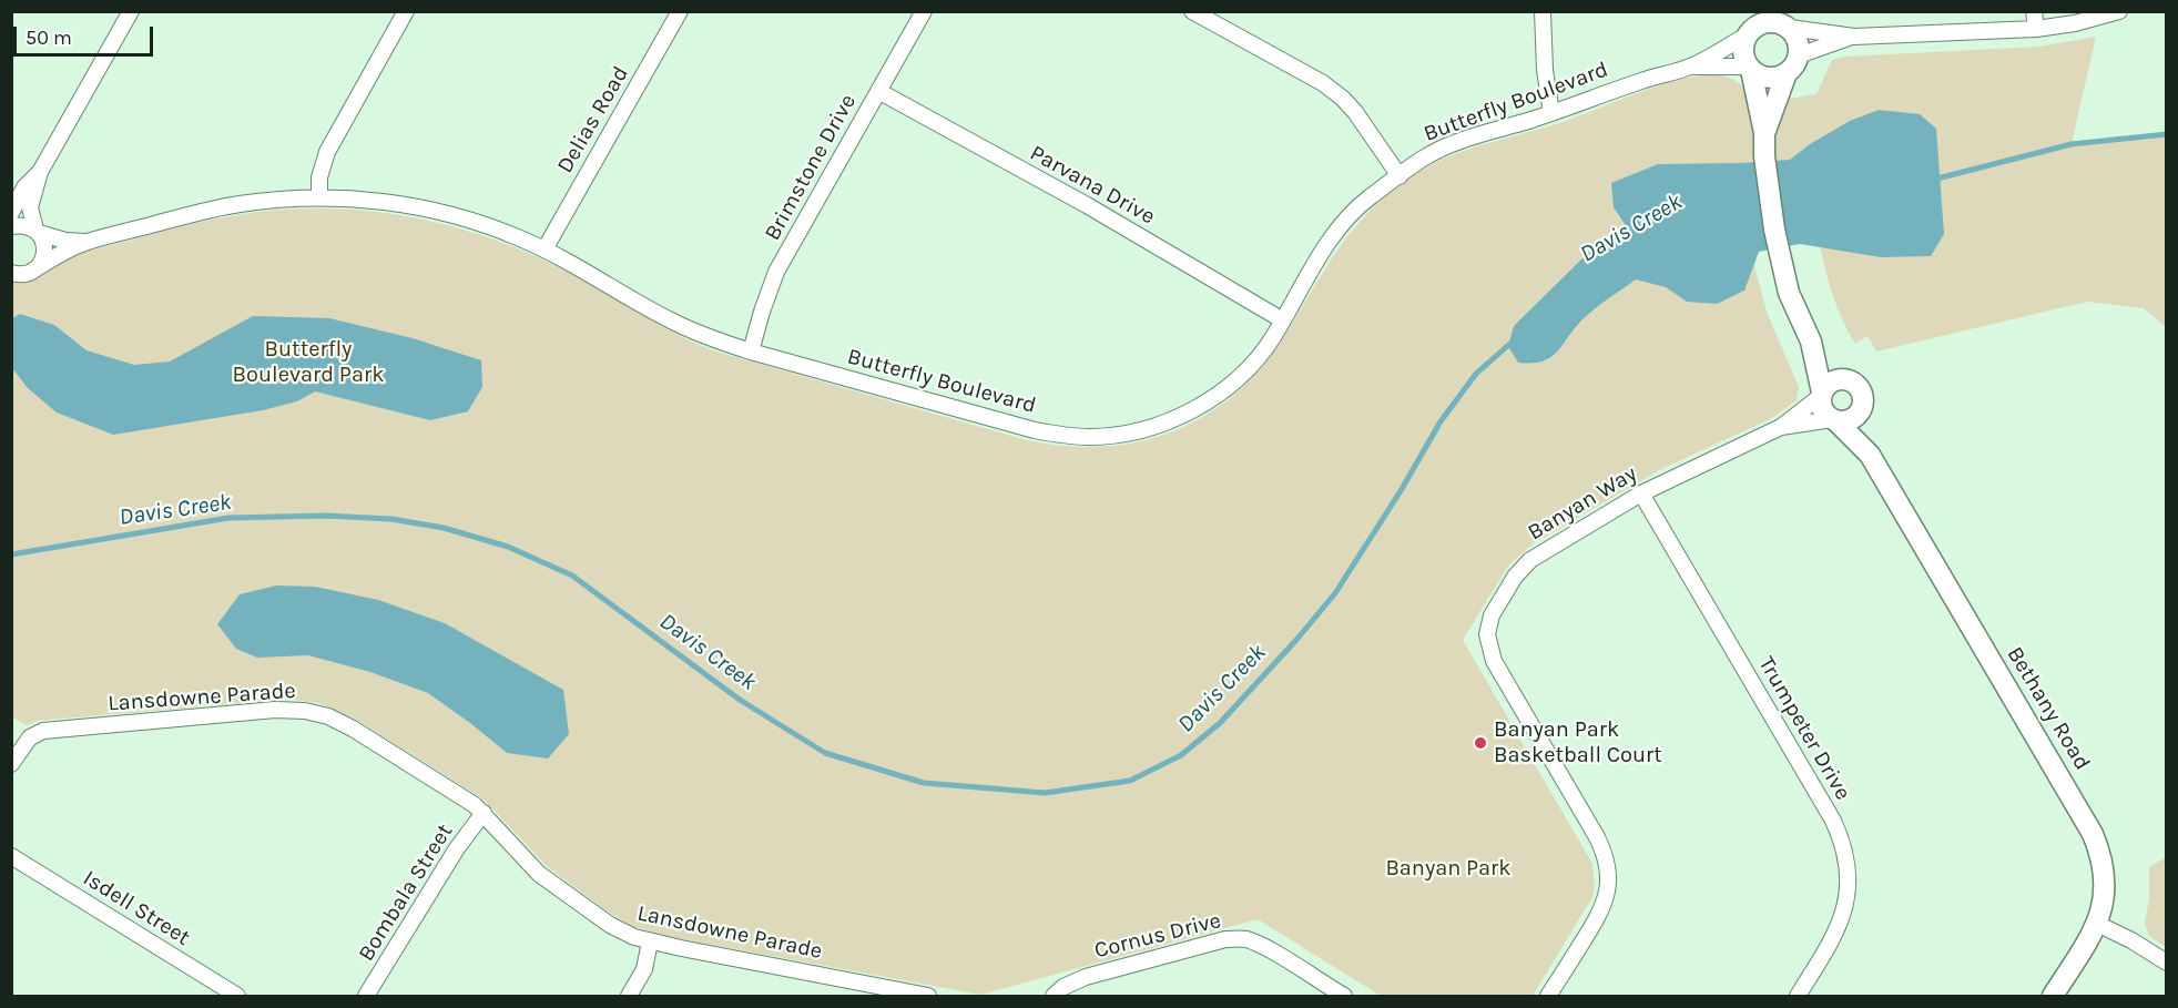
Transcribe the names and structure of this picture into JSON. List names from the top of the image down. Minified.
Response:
{"streets":{"street":["Butterfly Boulevard","Delias Road","Brimstone Drive","Parvana Drive","Banyan Way","Lansdowne Parade","Bethany Road","Trumpeter Drive","Bombala Street","Isdell Street","Cornus Drive"]},"crossings":[["Butterfly Boulevard","Delias Road"],["Butterfly Boulevard","Brimstone Drive"],["Butterfly Boulevard","Parvana Drive"],["Brimstone Drive","Parvana Drive"],["Banyan Way","Bethany Road"],["Banyan Way","Trumpeter Drive"],["Lansdowne Parade","Bombala Street"]],"water":["Davis Creek"],"parks":["Butterfly Boulevard Park","Banyan Park"],"places":["Banyan Park Basketball Court"],"scale_bar":"50 m"}
